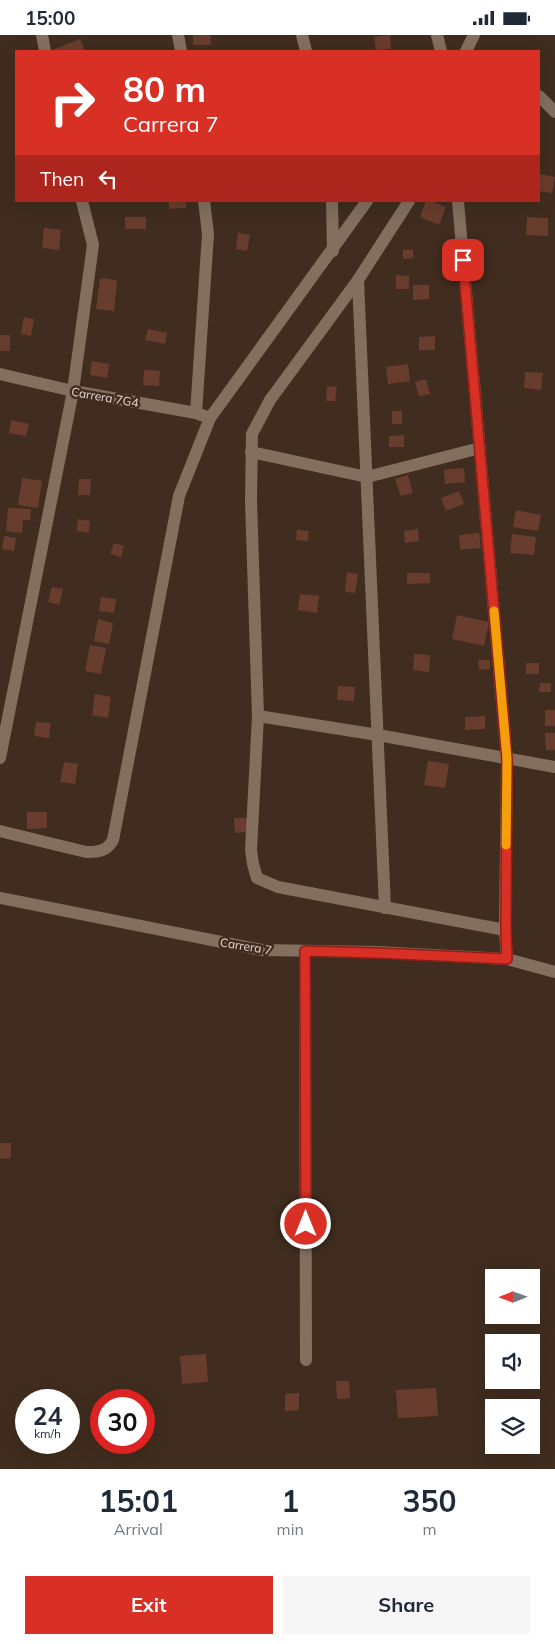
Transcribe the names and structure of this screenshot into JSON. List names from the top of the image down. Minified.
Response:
{"streets":{"street":["Carrera 7G4","Carrera 7"]},"north":"left","page":{"status":"15:00","turn":["80 m","Carrera 7"],"then":"Then","speed":"24 km/h","limit":"30","eta":["15:01","Arrival","1","min","350","m"],"buttons":["Exit","Share"]}}
